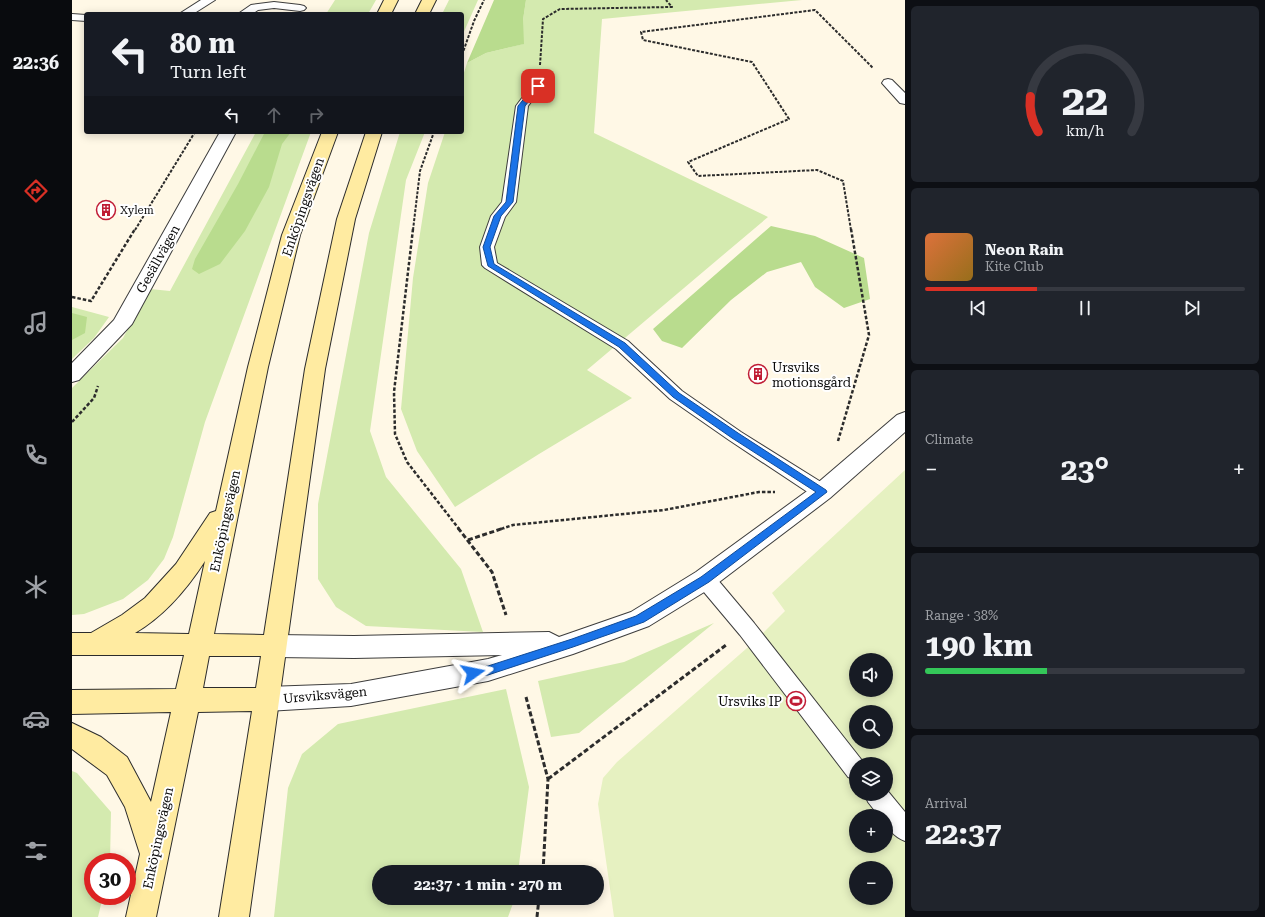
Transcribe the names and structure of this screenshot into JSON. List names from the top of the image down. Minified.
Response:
{"streets":{"main road":["Enköpingsvägen","Ursviksvägen"],"street":["Gesällvägen"]},"crossings":[["Enköpingsvägen","Ursviksvägen"]],"places":{"building":["Xylem","Ursviks motionsgård"],"sports":["Ursviks IP"]},"page":{"tabs":"22:36","turn":["80 m","Turn left"],"song":["Neon Rain","Kite Club"],"tile":["Climate",["Range · 38%","190 km"],["Arrival","22:37"]],"heat":["−","23°","+"],"map_buttons":["+","−"],"limit":"30","trip":"22:37 · 1 min · 270 m","gauge":["22","km/h"]}}
